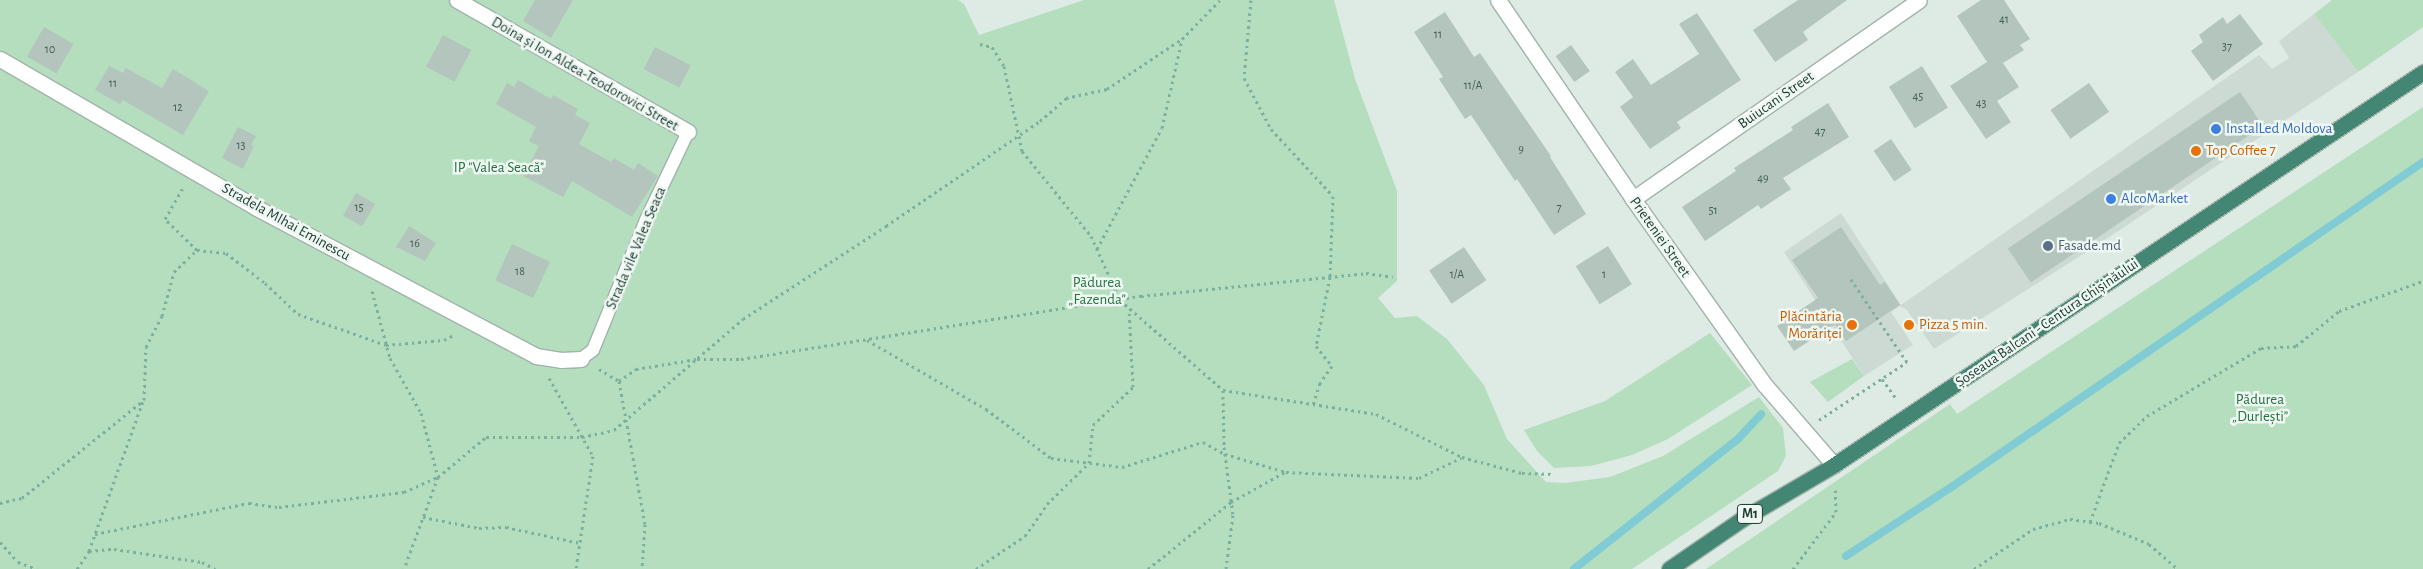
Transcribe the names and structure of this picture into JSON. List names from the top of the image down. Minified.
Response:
{"streets":{"highway":["Șoseaua Balcani - Centura Chișinăului","M1"],"street":["Doina și Ion Aldea-Teodorovici Street","Buiucani Street","Stradela MIhai Eminescu","Prieteniei Street"],"lane":["Strada vile Valea Seaca"]},"crossings":[["Doina și Ion Aldea-Teodorovici Street","Strada vile Valea Seaca"],["Buiucani Street","Prieteniei Street"],["Stradela MIhai Eminescu","Strada vile Valea Seaca"],["Prieteniei Street","Șoseaua Balcani - Centura Chișinăului"]],"parks":["IP \"Valea Seacă\"","Pădurea „Fazenda”","Pădurea „Durlești”"],"places":["InstalLed Moldova","Top Coffee 7","AlcoMarket","Fasade.md","Plăcintăria Morăriței","Pizza 5 min."],"house_numbers":["41","11","37","10","11","11/A","45","43","12","47","13","9","49","15","7","51","16","18","1/A","1"]}
